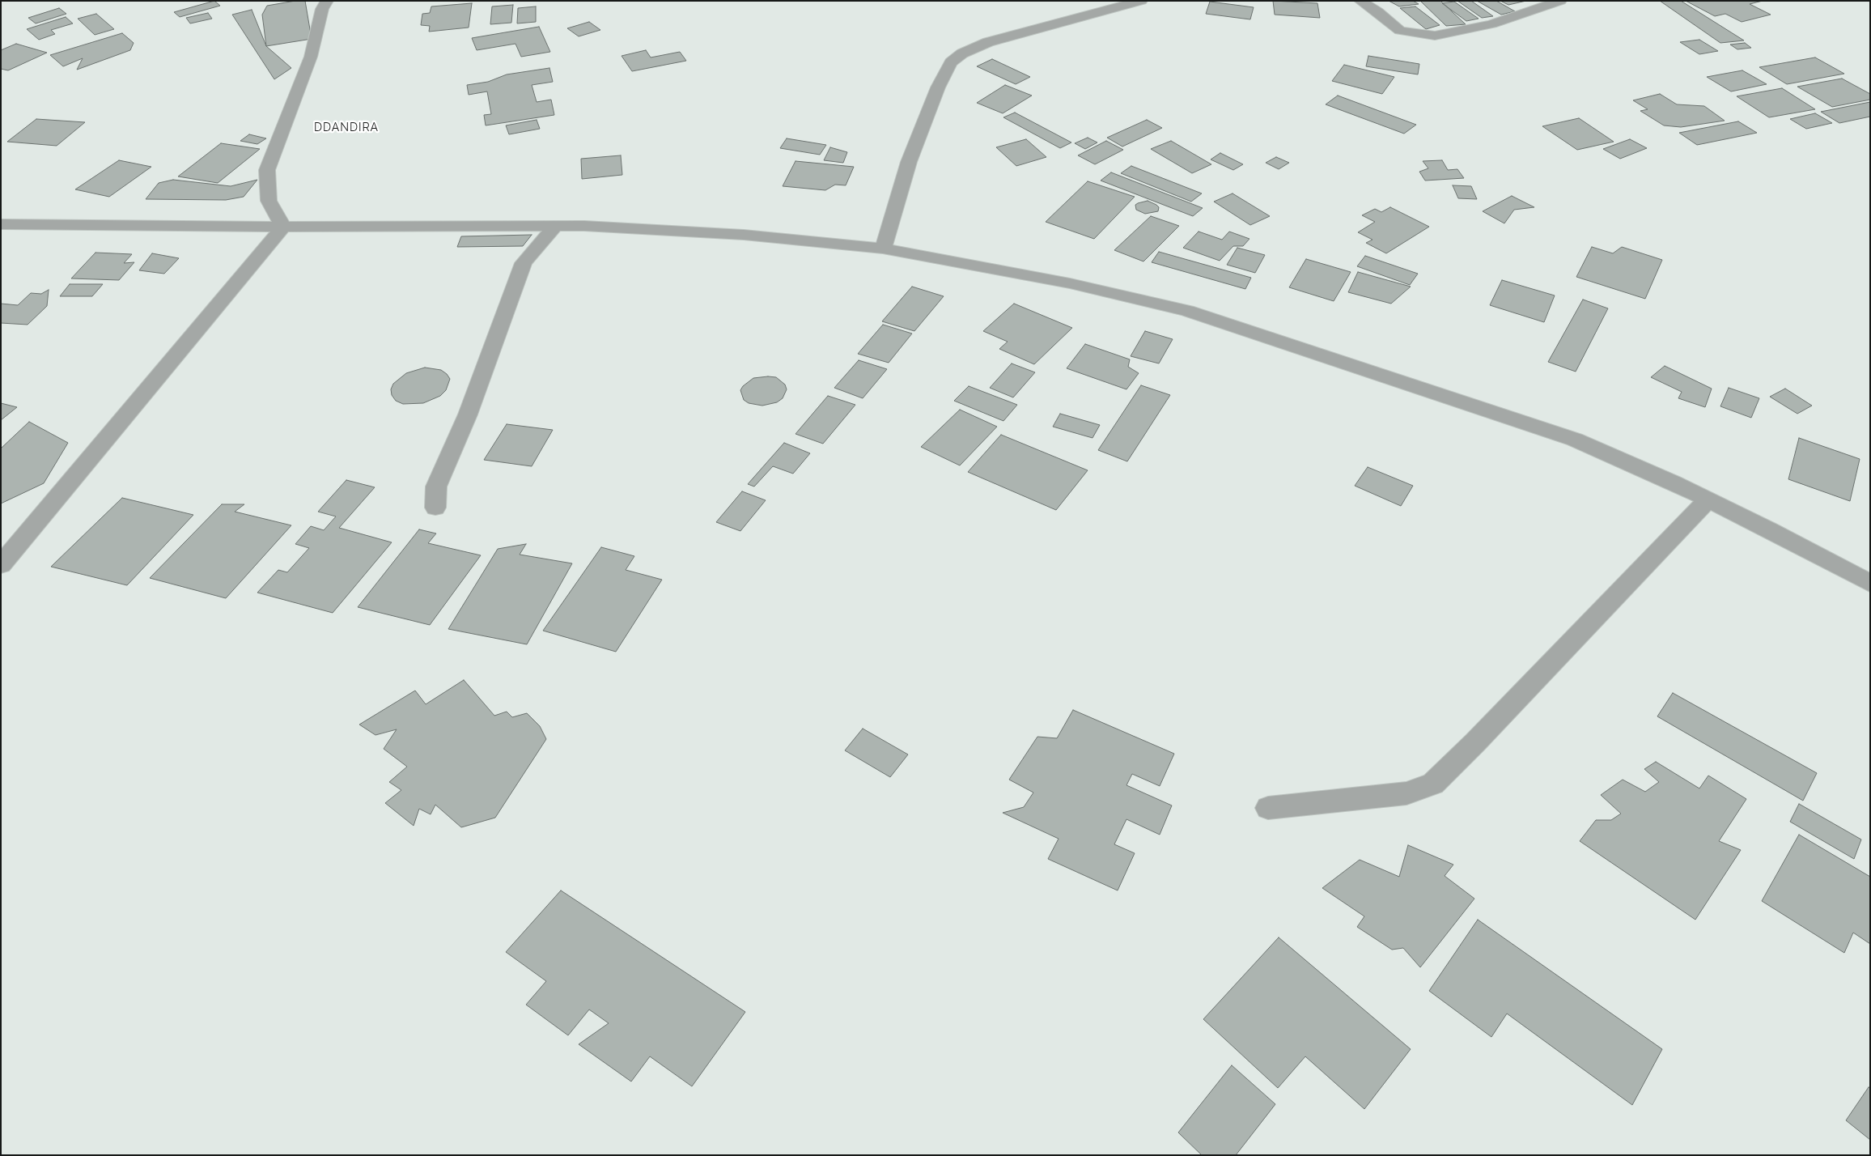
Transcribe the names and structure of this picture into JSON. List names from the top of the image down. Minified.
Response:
{"districts":["DDANDIRA"]}
